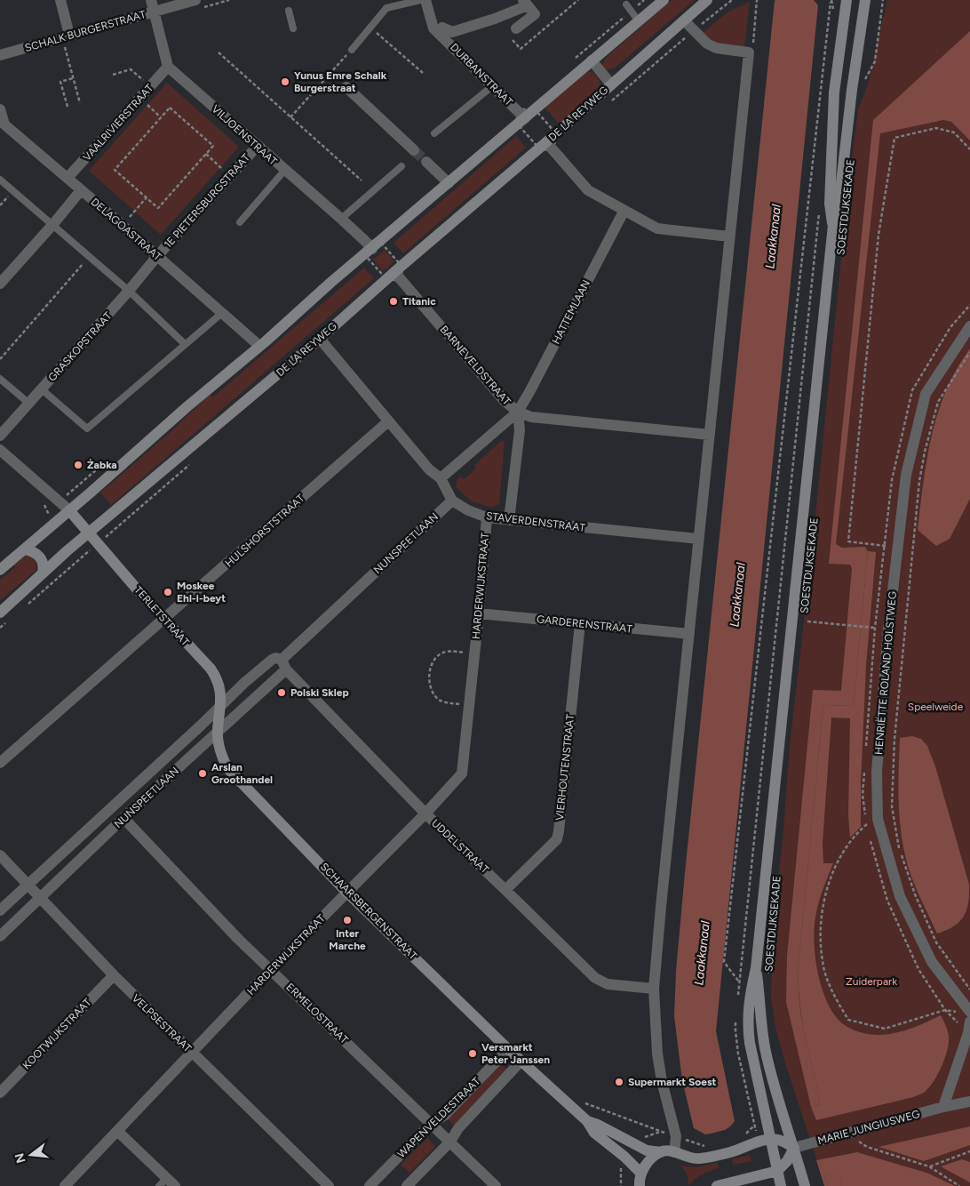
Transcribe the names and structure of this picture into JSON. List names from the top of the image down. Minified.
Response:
{"streets":{"street":["SCHALK BURGERSTRAAT","DURBANSTRAAT","DE LA REYWEG","VAALRIVIERSTRAAT","VILJOENSTRAAT","1E PIETERSBURGSTRAAT","SOESTDIJKSEKADE","DELAGOASTRAAT","HATTEMLAAN","GRASKOPSTRAAT","BARNEVELDSTRAAT","STAVERDENSTRAAT","HULSHORSTSTRAAT","NUNSPEETLAAN","HARDERWIJKSTRAAT","TERLETSTRAAT","GARDERENSTRAAT","HENRIËTTE ROLAND HOLSTWEG","VIERHOUTENSTRAAT","UDDELSTRAAT","SCHAARSBERGENSTRAAT","ERMELOSTRAAT","VELPSESTRAAT","KOOTWIJKSTRAAT","WAPENVELDESTRAAT","MARIE JUNGIUSWEG"]},"crossings":[["DE LA REYWEG","BARNEVELDSTRAAT"],["DE LA REYWEG","TERLETSTRAAT"],["VAALRIVIERSTRAAT","VILJOENSTRAAT"],["VAALRIVIERSTRAAT","DELAGOASTRAAT"],["VILJOENSTRAAT","1E PIETERSBURGSTRAAT"],["1E PIETERSBURGSTRAAT","DELAGOASTRAAT"],["1E PIETERSBURGSTRAAT","GRASKOPSTRAAT"],["SOESTDIJKSEKADE","MARIE JUNGIUSWEG"],["DELAGOASTRAAT","GRASKOPSTRAAT"],["HATTEMLAAN","BARNEVELDSTRAAT"],["STAVERDENSTRAAT","NUNSPEETLAAN"],["STAVERDENSTRAAT","HARDERWIJKSTRAAT"],["HULSHORSTSTRAAT","TERLETSTRAAT"],["NUNSPEETLAAN","TERLETSTRAAT"],["NUNSPEETLAAN","UDDELSTRAAT"],["NUNSPEETLAAN","SCHAARSBERGENSTRAAT"],["NUNSPEETLAAN","ERMELOSTRAAT"],["NUNSPEETLAAN","VELPSESTRAAT"],["HARDERWIJKSTRAAT","GARDERENSTRAAT"],["HARDERWIJKSTRAAT","UDDELSTRAAT"],["HARDERWIJKSTRAAT","SCHAARSBERGENSTRAAT"],["HARDERWIJKSTRAAT","ERMELOSTRAAT"],["HARDERWIJKSTRAAT","VELPSESTRAAT"],["TERLETSTRAAT","SCHAARSBERGENSTRAAT"],["GARDERENSTRAAT","VIERHOUTENSTRAAT"],["VIERHOUTENSTRAAT","UDDELSTRAAT"],["SCHAARSBERGENSTRAAT","WAPENVELDESTRAAT"],["ERMELOSTRAAT","WAPENVELDESTRAAT"],["VELPSESTRAAT","KOOTWIJKSTRAAT"]],"water":["Laakkanaal"],"parks":["Speelweide","Zuiderpark"],"places":["Yunus Emre Schalk Burgerstraat","Titanic","Żabka","Moskee Ehl-i-beyt","Polski Sklep","Arslan Groothandel","Inter Marche","Versmarkt Peter Janssen","Supermarkt Soest"],"north":"left"}
